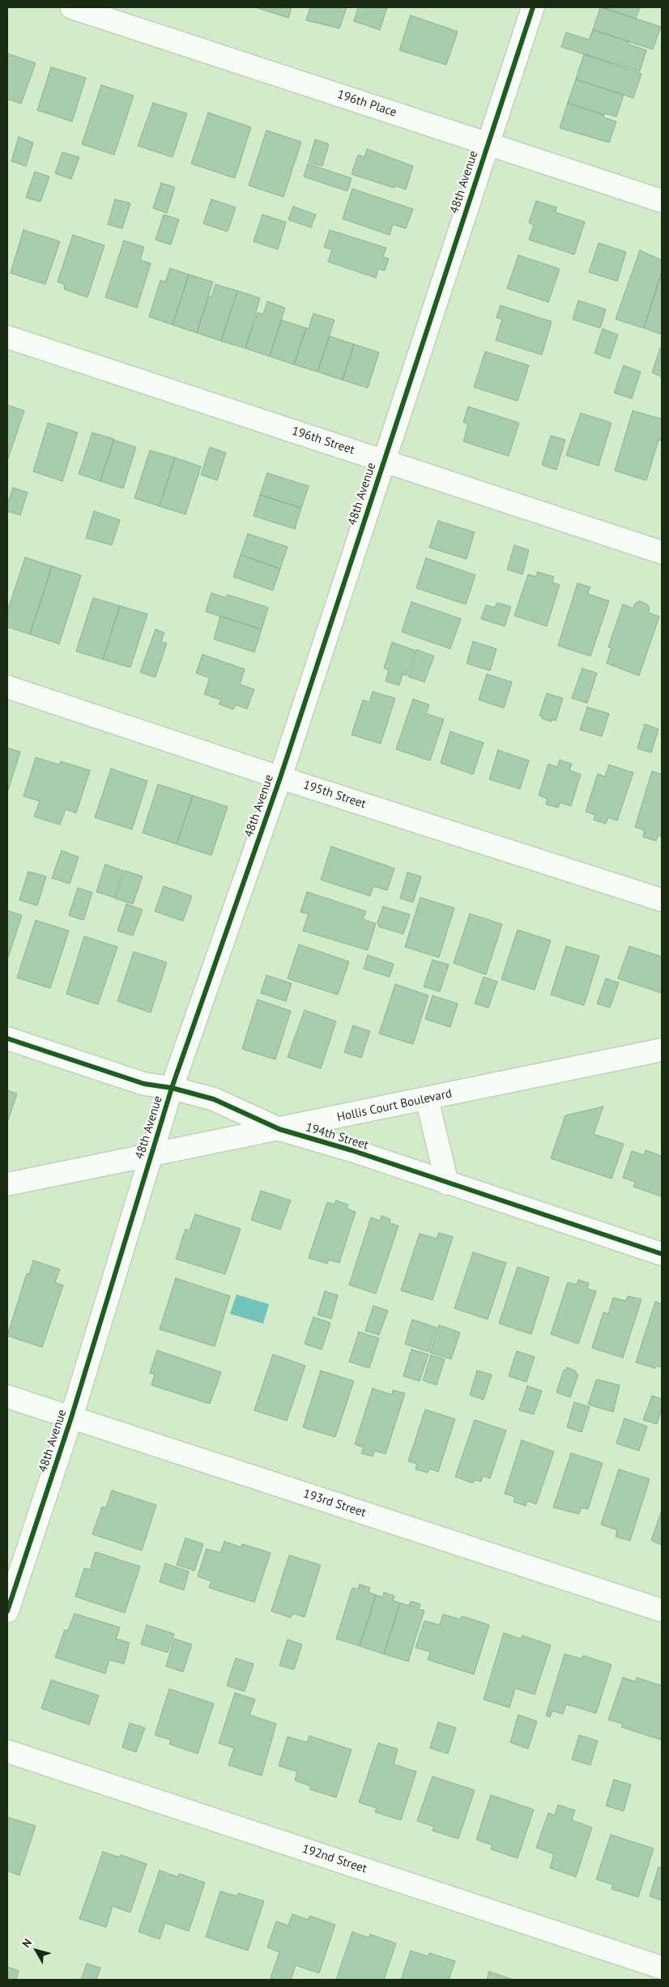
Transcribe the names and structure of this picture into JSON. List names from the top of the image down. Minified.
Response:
{"streets":{"street":["196th Place","48th Avenue","196th Street","195th Street","Hollis Court Boulevard","194th Street","193rd Street","192nd Street"]},"crossings":[["196th Place","48th Avenue"],["48th Avenue","196th Street"],["48th Avenue","195th Street"],["48th Avenue","Hollis Court Boulevard"],["48th Avenue","194th Street"],["48th Avenue","193rd Street"],["Hollis Court Boulevard","194th Street"]],"north":"top left"}
